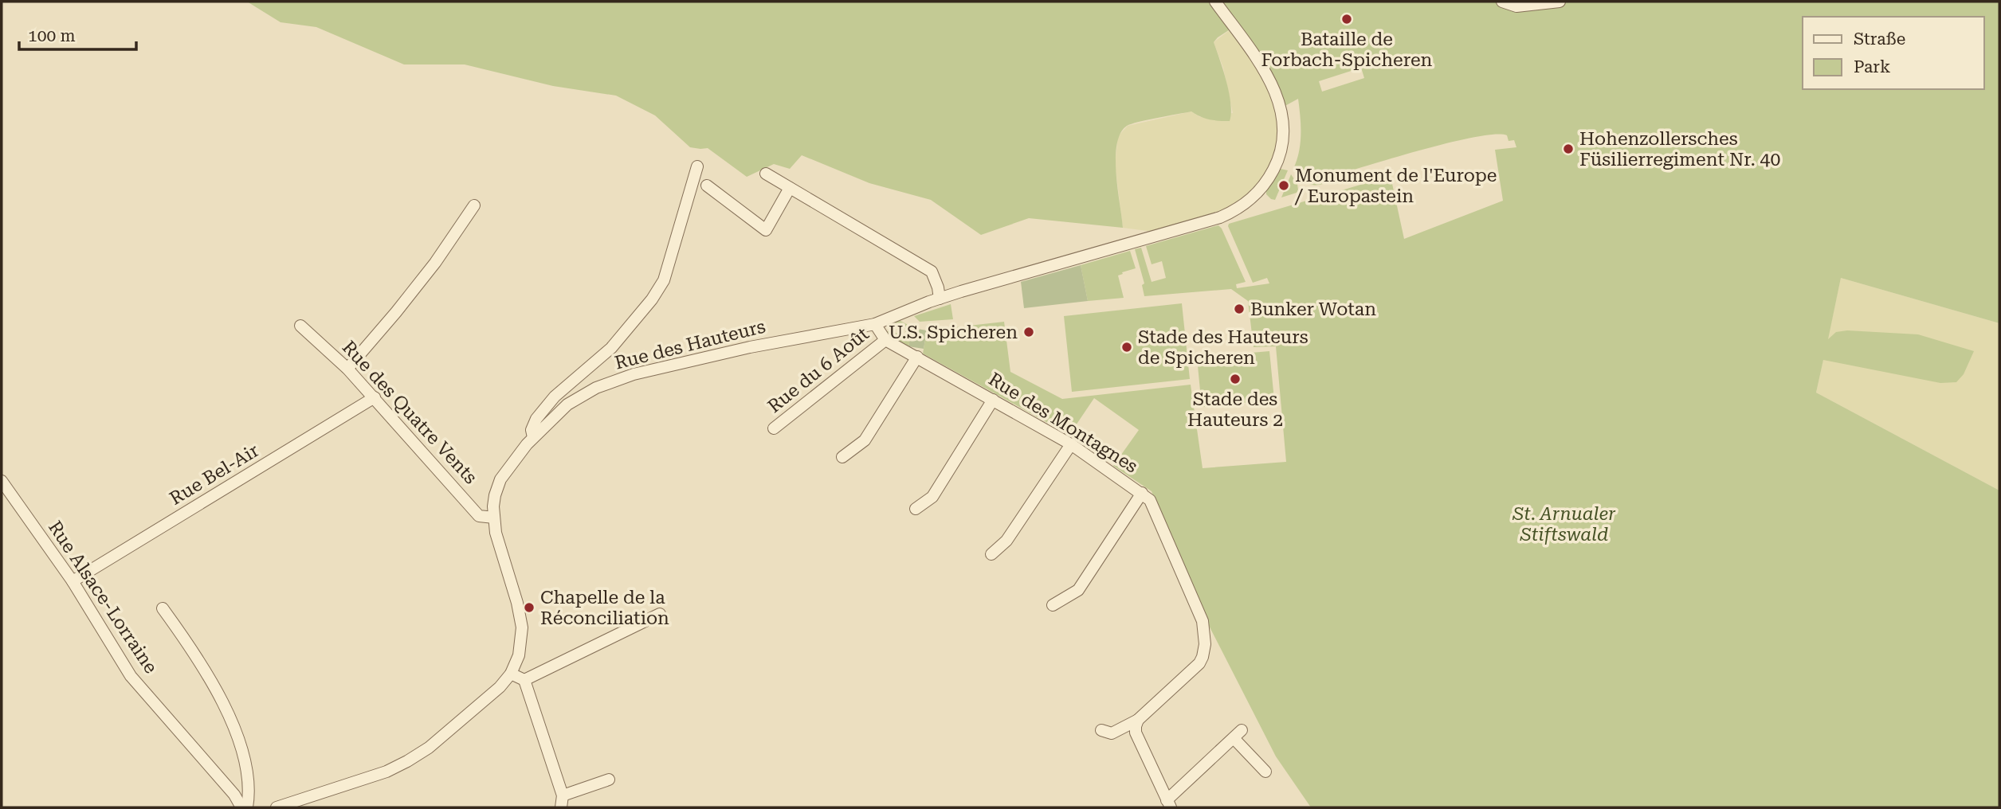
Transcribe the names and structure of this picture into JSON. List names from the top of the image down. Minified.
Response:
{"streets":{"street":["Rue des Hauteurs","Rue du 6 Août","Rue des Quatre Vents","Rue des Montagnes","Rue Bel-Air","Rue Alsace-Lorraine"]},"crossings":[["Rue des Hauteurs","Rue des Quatre Vents"],["Rue des Hauteurs","Rue des Montagnes"],["Rue du 6 Août","Rue des Montagnes"],["Rue des Quatre Vents","Rue Bel-Air"],["Rue Bel-Air","Rue Alsace-Lorraine"]],"parks":["St. Arnualer Stiftswald"],"places":["Bataille de Forbach-Spicheren","Hohenzollersches Füsilierregiment Nr. 40","Monument de l'Europe / Europastein","Bunker Wotan","U.S. Spicheren","Stade des Hauteurs de Spicheren","Stade des Hauteurs 2","Chapelle de la Réconciliation"],"legend":["Straße","Park"],"scale_bar":"100 m"}
